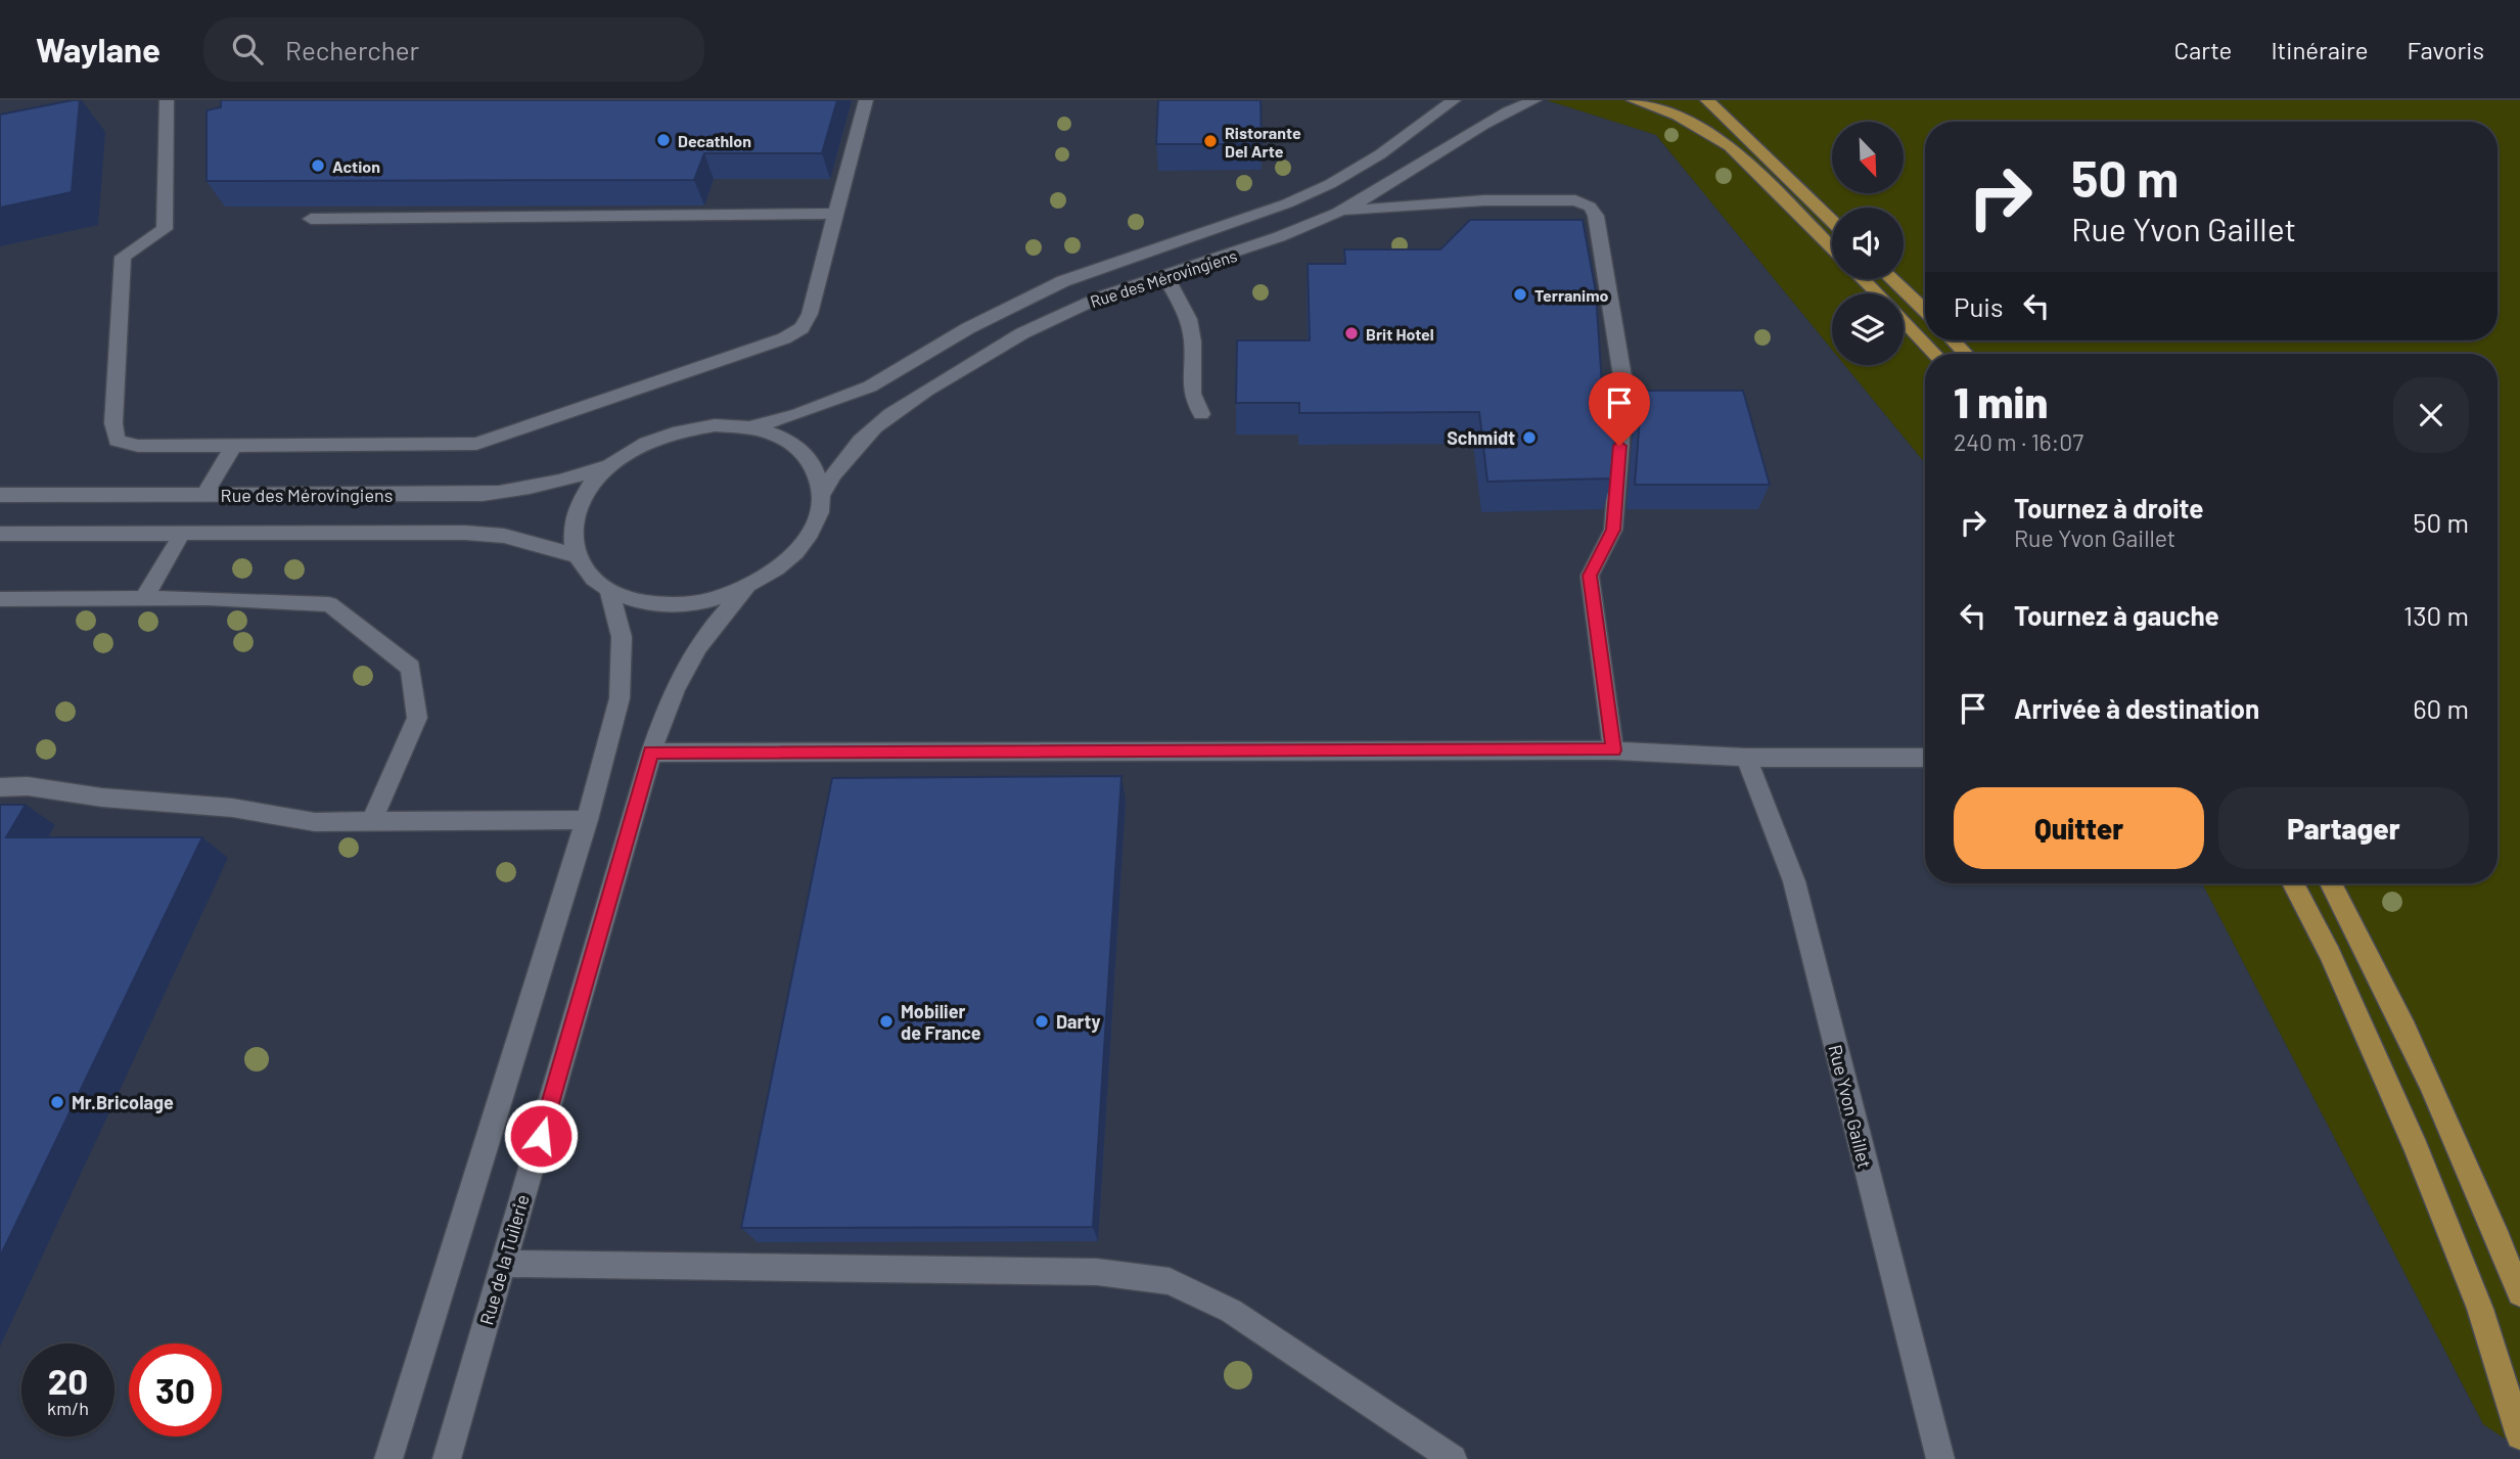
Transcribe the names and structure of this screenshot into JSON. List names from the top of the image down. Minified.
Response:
{"streets":{"street":["Rue des Mérovingiens","Rue Yvon Gaillet","Rue de la Tuilerie"]},"crossings":[["Rue des Mérovingiens","Rue de la Tuilerie"]],"places":["Decathlon","Ristorante Del Arte","Action","Terranimo","Brit Hotel","Schmidt","Mobilier de France","Darty","Mr.Bricolage"],"north":"bottom right","page":{"header":"Waylane","search":"Rechercher","nav":["Carte","Itinéraire","Favoris"],"turn":["50 m","Rue Yvon Gaillet"],"then":"Puis","heading":["1 min","240 m · 16:07"],"list":[{"name":"Tournez à droite","note":"Rue Yvon Gaillet","value":"50 m"},{"name":"Tournez à gauche","value":"130 m"},{"name":"Arrivée à destination","value":"60 m"}],"buttons":["Quitter","Partager"],"speed":"20 km/h","limit":"30"}}
